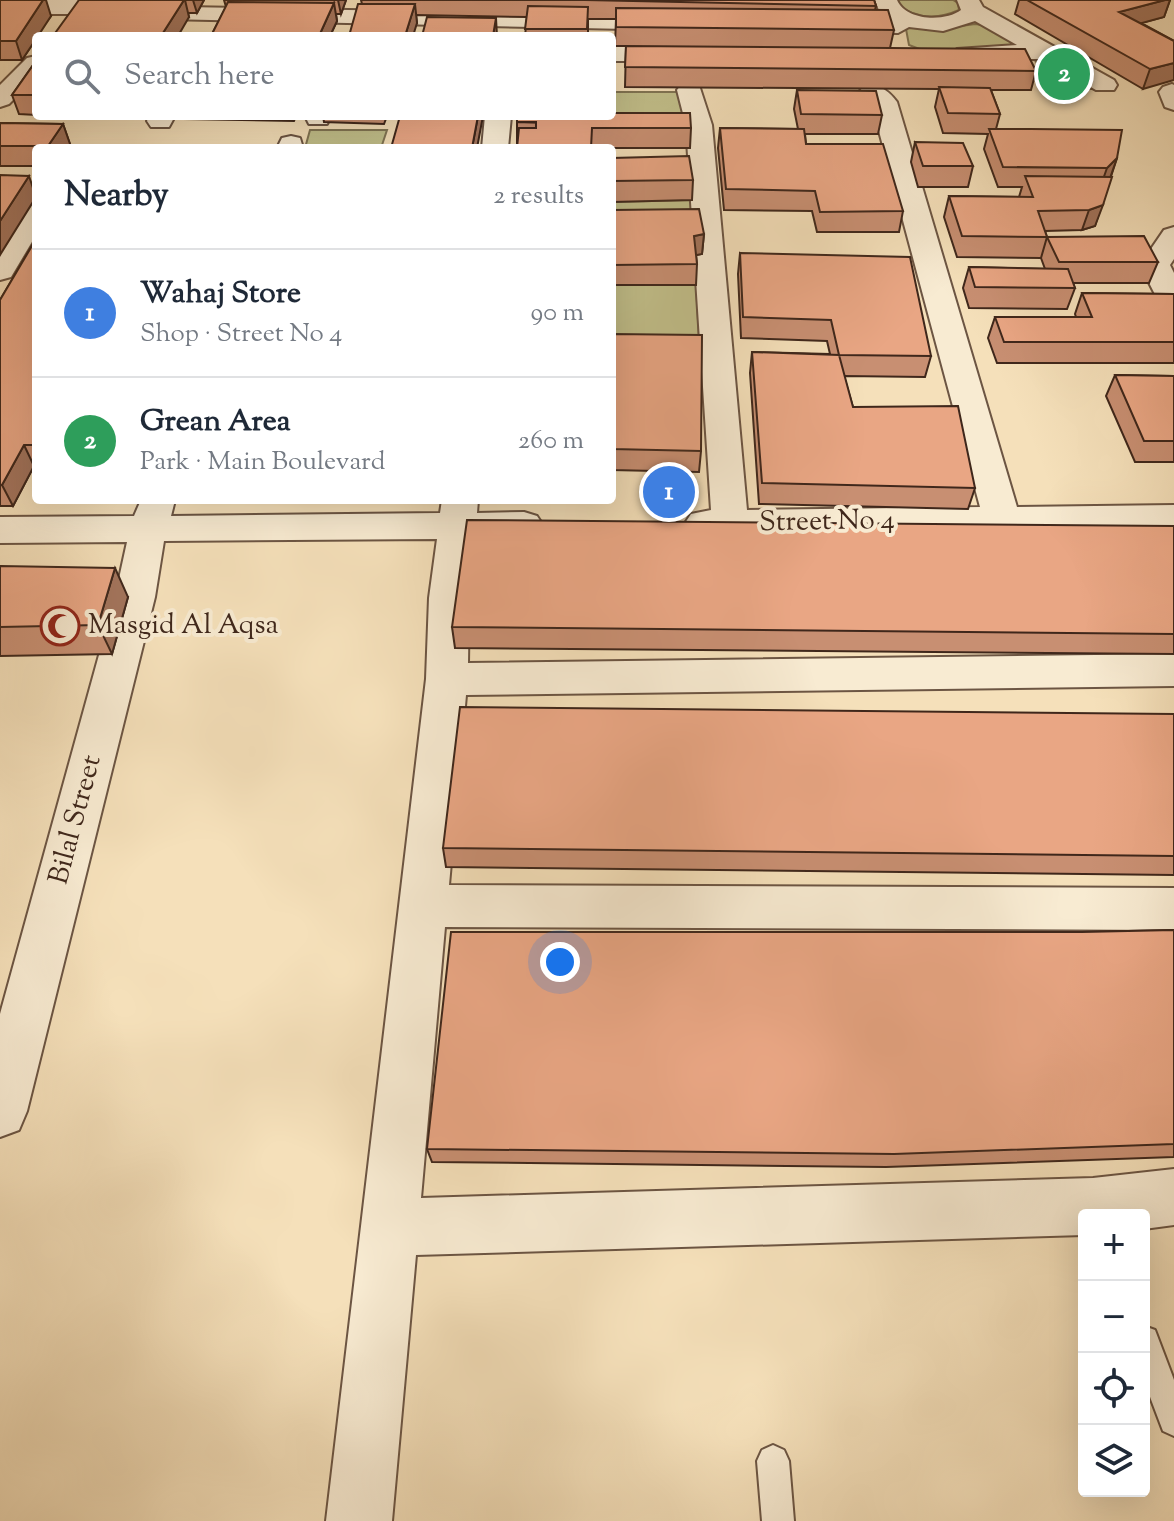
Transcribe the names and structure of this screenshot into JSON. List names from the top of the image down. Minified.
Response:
{"streets":{"street":["Street No 4","Bilal Street"]},"places":{"mosque":["Masgid Al Aqsa"]},"page":{"search":"Search here","pins":["2","1"],"heading":["Nearby","2 results"],"list":[{"mark":"1","name":"Wahaj Store","note":"Shop · Street No 4","value":"90 m"},{"mark":"2","name":"Grean Area","note":"Park · Main Boulevard","value":"260 m"}],"map_buttons":["+","−"]}}
